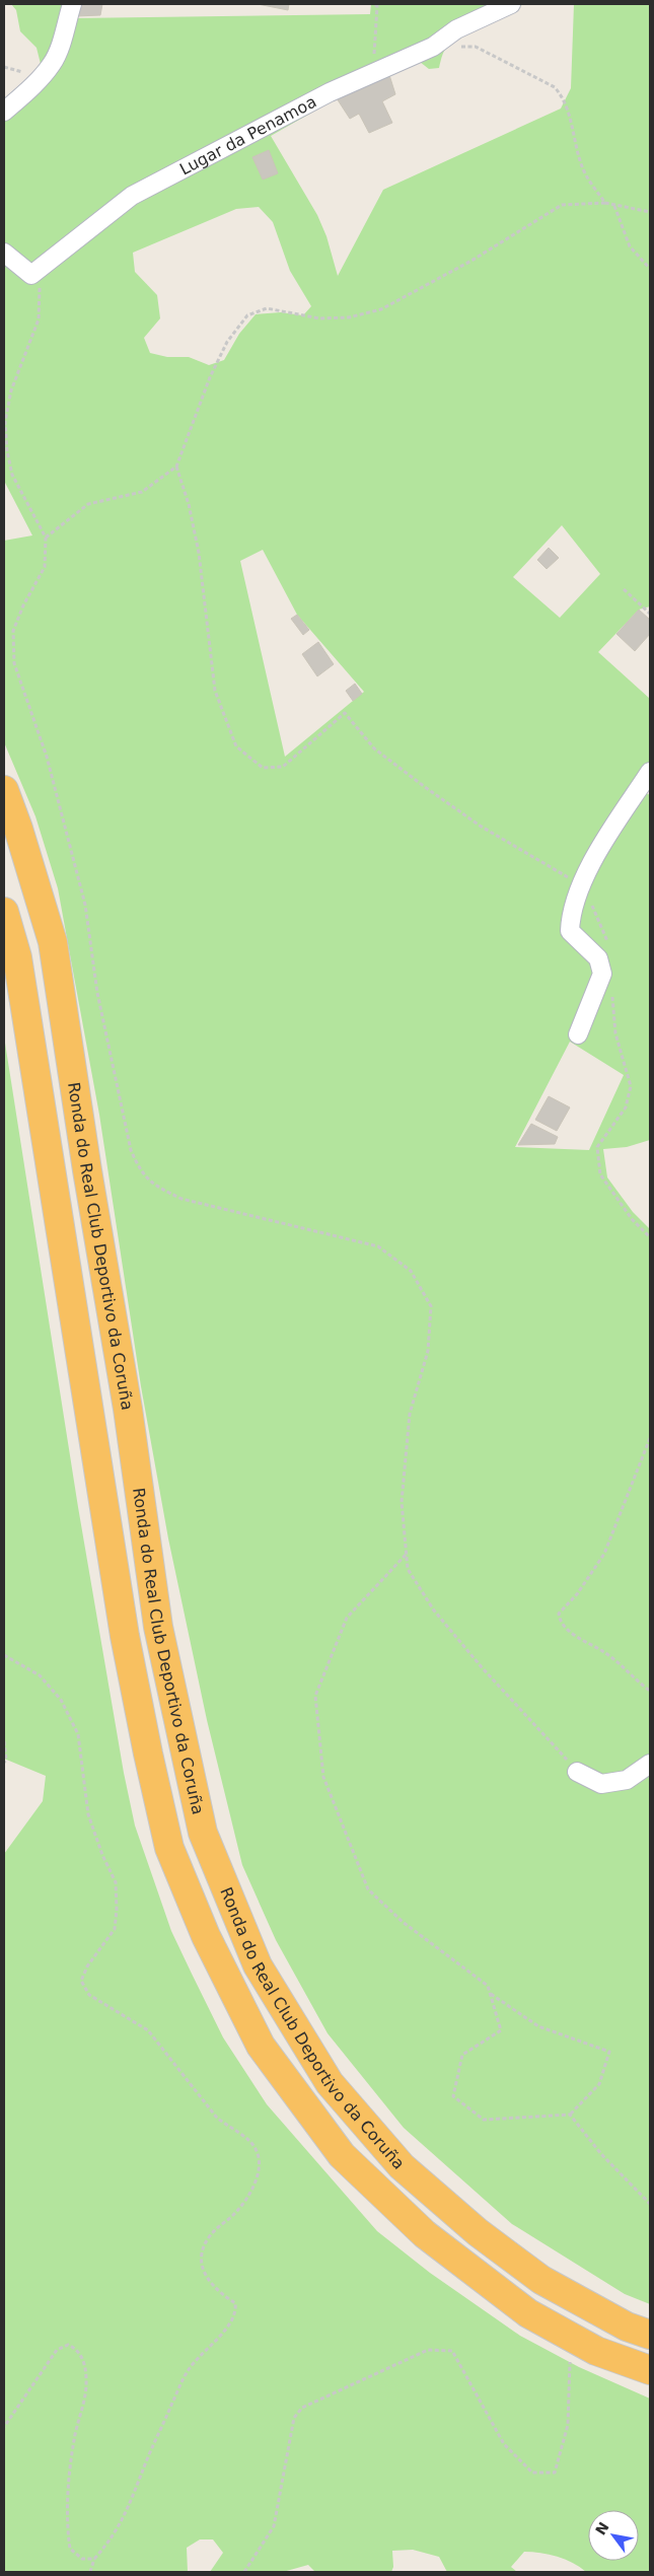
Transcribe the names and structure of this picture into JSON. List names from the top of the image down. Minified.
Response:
{"streets":{"highway":["Ronda do Real Club Deportivo da Coruña"],"street":["Lugar da Penamoa"]},"north":"top left"}
